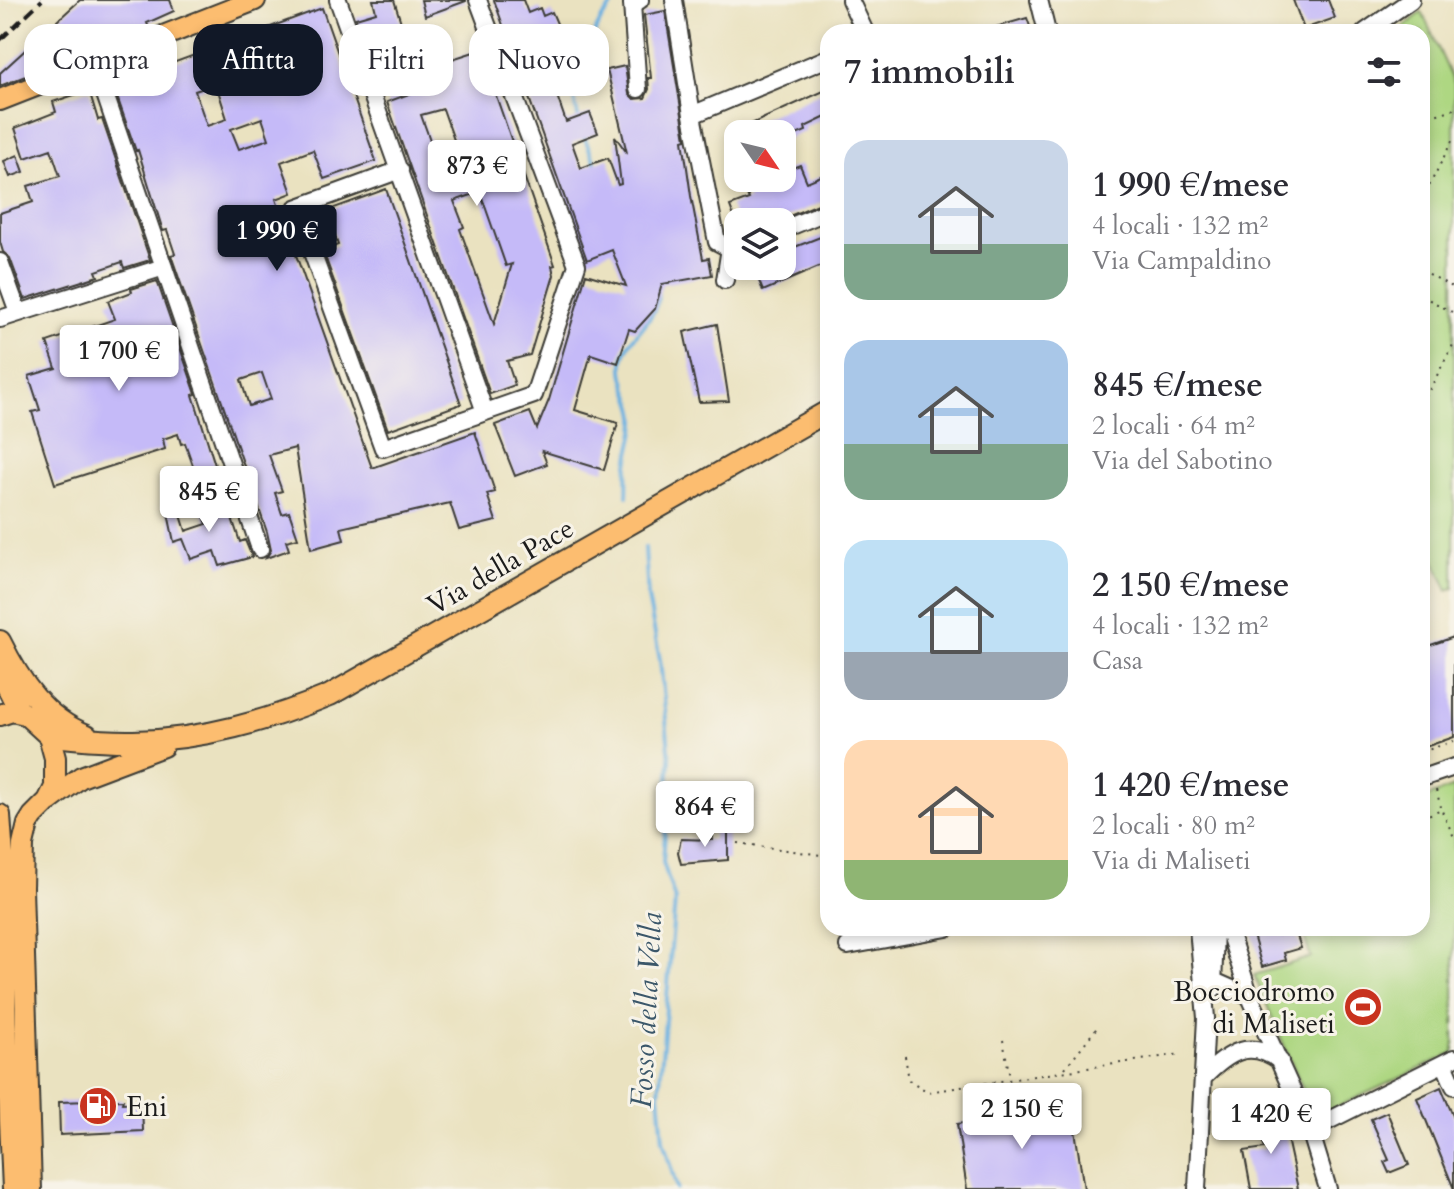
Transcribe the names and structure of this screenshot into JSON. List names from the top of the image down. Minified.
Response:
{"streets":{"main road":["Via della Pace"]},"water":["Fosso della Vella"],"places":{"sports":["Bocciodromo di Maliseti"],"fuel station":["Eni"]},"north":"bottom right","page":{"chip":["Compra","Affitta","Filtri","Nuovo"],"heading":"7 immobili","list":[{"name":"1 990 €/mese","note":"4 locali · 132 m² · Via Campaldino"},{"name":"845 €/mese","note":"2 locali · 64 m² · Via del Sabotino"},{"name":"2 150 €/mese","note":"4 locali · 132 m² · Casa"},{"name":"1 420 €/mese","note":"2 locali · 80 m² · Via di Maliseti"}],"price":["873 €","1 990 €","1 700 €","845 €","864 €","2 150 €","1 420 €"]}}
